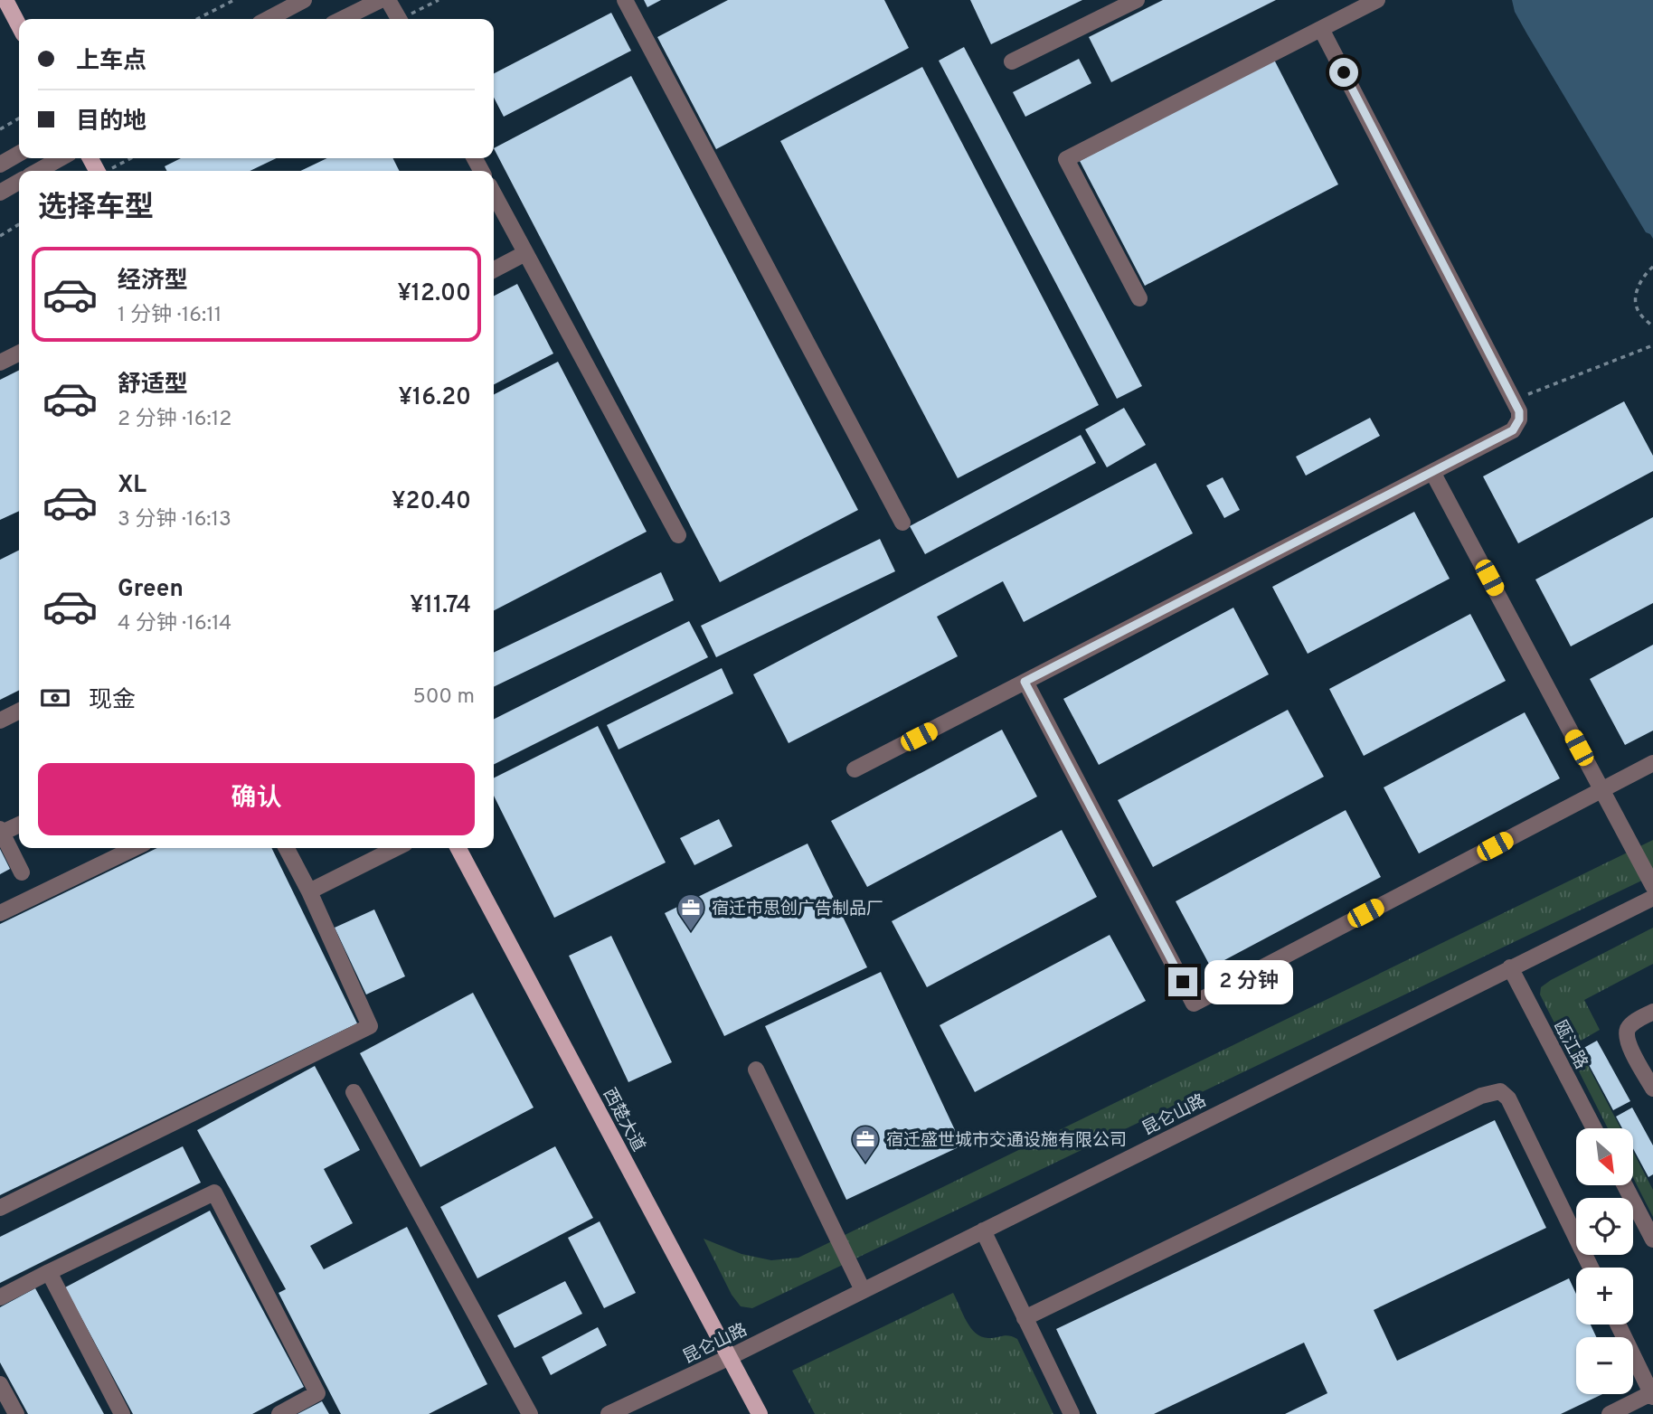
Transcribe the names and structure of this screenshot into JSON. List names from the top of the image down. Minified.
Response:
{"streets":{"main road":["西楚大道"],"street":["瓯江路","昆仑山路"]},"crossings":[["瓯江路","昆仑山路"],["昆仑山路","西楚大道"]],"places":{"office":["宿迁市思创广告制品厂","宿迁盛世城市交通设施有限公司"]},"north":"bottom right","page":{"banner":["上车点","目的地"],"heading":"选择车型","list":[{"name":"经济型","note":"1 分钟 · 16:11","value":"¥12.00"},{"name":"舒适型","note":"2 分钟 · 16:12","value":"¥16.20"},{"name":"XL","note":"3 分钟 · 16:13","value":"¥20.40"},{"name":"Green","note":"4 分钟 · 16:14","value":"¥11.74"}],"pay":["现金","500 m"],"buttons":"确认","bubble":"2 分钟","map_buttons":["+","−"]}}
